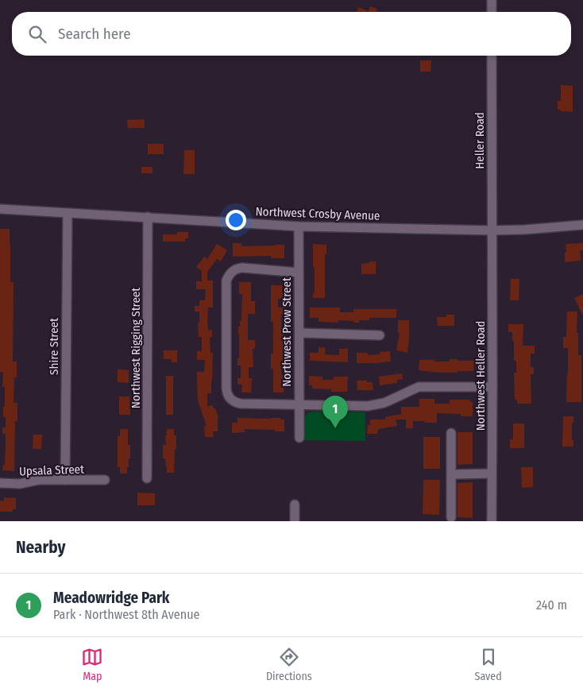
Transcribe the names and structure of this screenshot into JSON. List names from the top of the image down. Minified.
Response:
{"streets":{"street":["Heller Road","Northwest Crosby Avenue","Northwest Prow Street","Shire Street","Northwest Rigging Street","Northwest Heller Road","Upsala Street"]},"crossings":[["Heller Road","Northwest Crosby Avenue"],["Heller Road","Northwest Heller Road"],["Northwest Crosby Avenue","Northwest Prow Street"],["Northwest Crosby Avenue","Shire Street"],["Northwest Crosby Avenue","Northwest Rigging Street"],["Northwest Crosby Avenue","Northwest Heller Road"],["Shire Street","Upsala Street"]],"page":{"search":"Search here","pins":"1","heading":"Nearby","list":[{"mark":"1","name":"Meadowridge Park","note":"Park · Northwest 8th Avenue","value":"240 m"}],"nav":["Map","Directions","Saved"]}}
